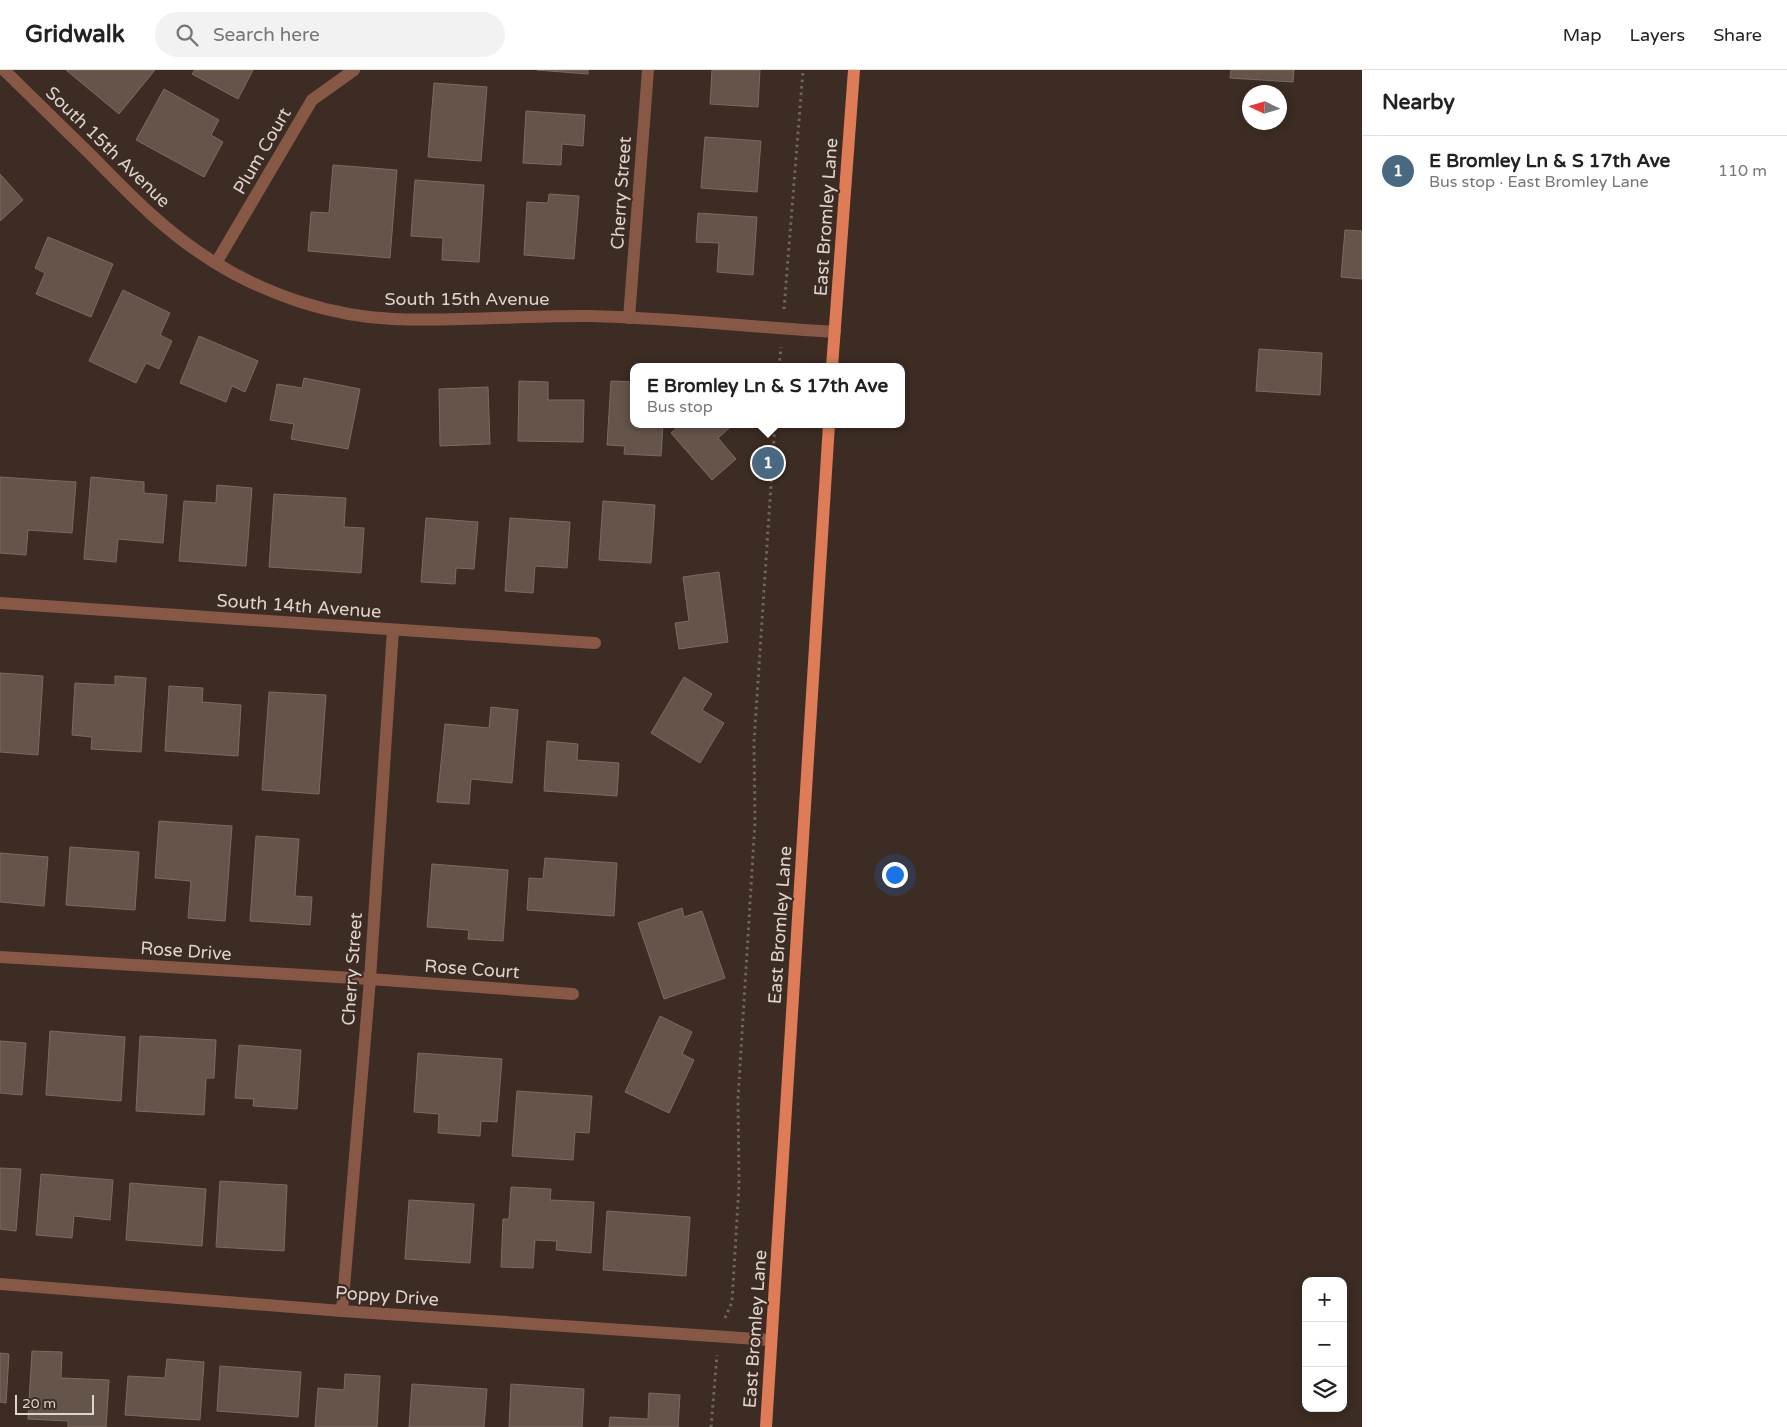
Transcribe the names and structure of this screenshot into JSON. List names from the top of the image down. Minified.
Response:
{"streets":{"main road":["East Bromley Lane"],"street":["South 15th Avenue","Plum Court","Cherry Street","South 14th Avenue","Rose Drive","Rose Court","Poppy Drive"]},"crossings":[["South 15th Avenue","Plum Court"],["South 15th Avenue","Cherry Street"],["South 15th Avenue","East Bromley Lane"],["Cherry Street","South 14th Avenue"],["Cherry Street","Rose Drive"],["Cherry Street","Rose Court"],["Cherry Street","Poppy Drive"],["East Bromley Lane","Poppy Drive"],["Rose Drive","Rose Court"]],"scale_bar":"20 m","north":"left","page":{"header":"Gridwalk","search":"Search here","nav":["Map","Layers","Share"],"heading":"Nearby","list":[{"mark":"1","name":"E Bromley Ln & S 17th Ave","note":"Bus stop · East Bromley Lane","value":"110 m"}],"popup":["E Bromley Ln & S 17th Ave","Bus stop"],"pins":"1","map_buttons":["+","−"],"scale":"20 m"}}
